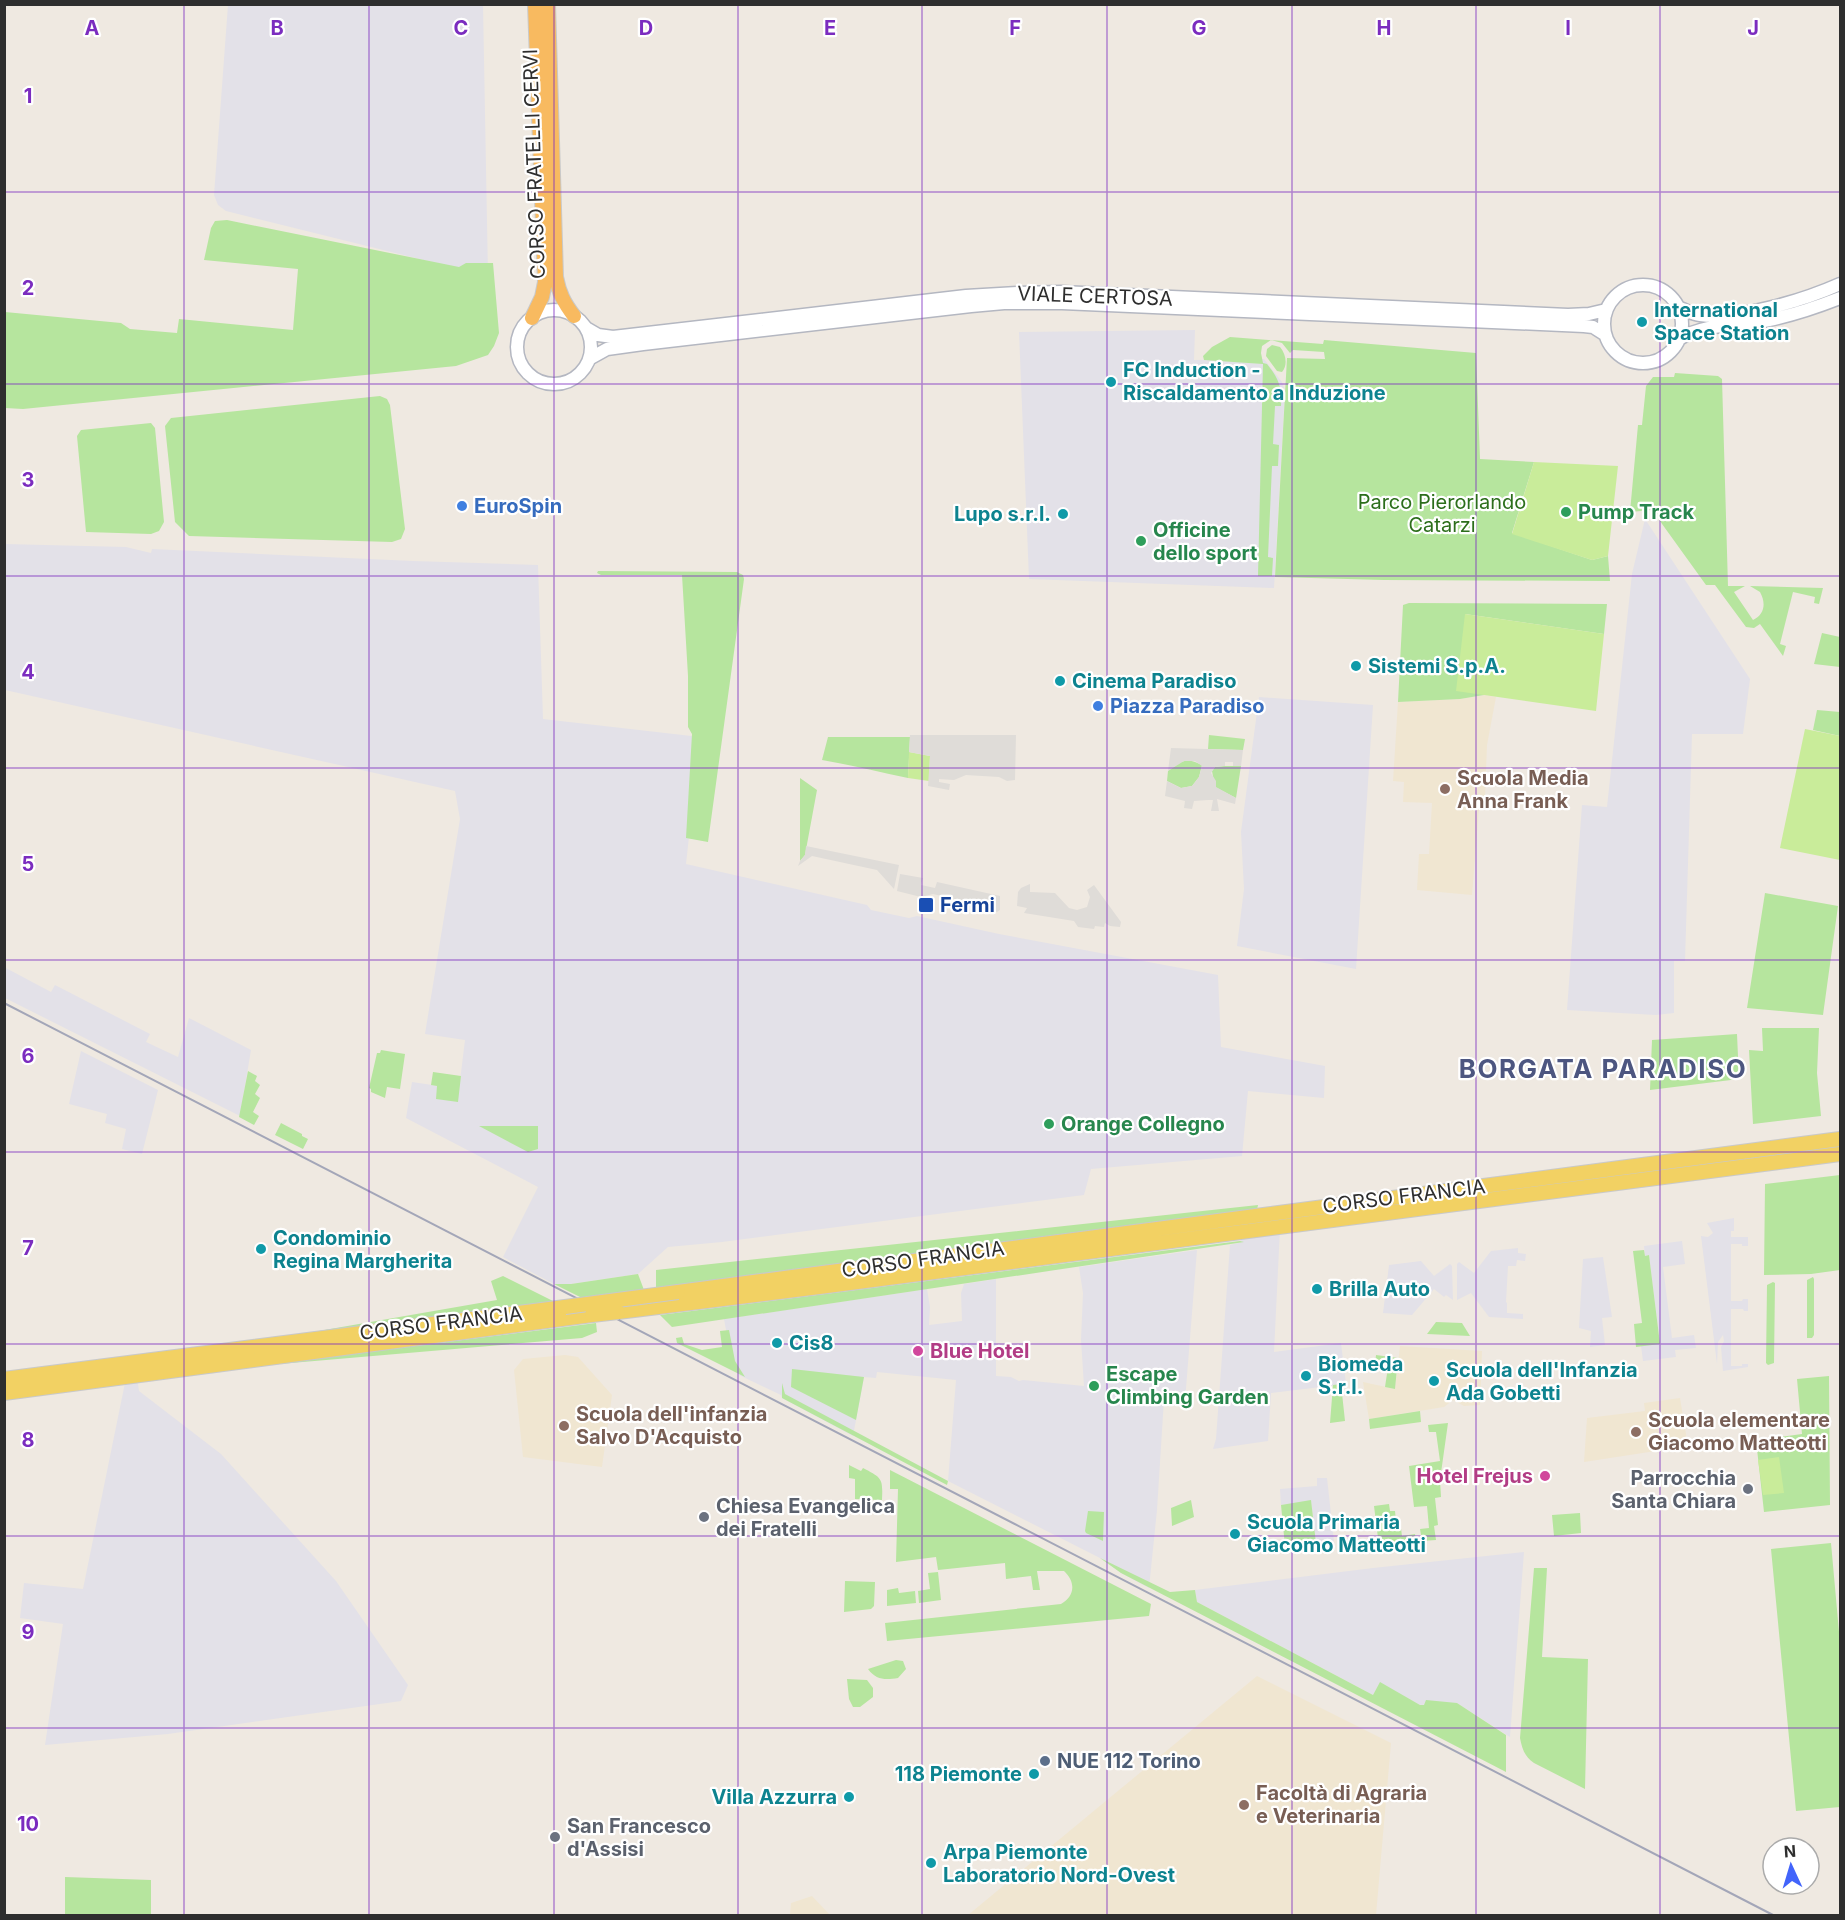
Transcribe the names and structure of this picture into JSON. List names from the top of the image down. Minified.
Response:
{"streets":{"highway":["CORSO FRATELLI CERVI"],"main road":["VIALE CERTOSA","CORSO FRANCIA"]},"crossings":[["CORSO FRATELLI CERVI","VIALE CERTOSA"]],"districts":["BORGATA PARADISO"],"parks":["Parco Pierorlando Catarzi"],"places":{"other":["International Space Station","FC Induction - Riscaldamento a Induzione","EuroSpin","Pump Track","Lupo s.r.l.","Officine dello sport","Sistemi S.p.A.","Cinema Paradiso","Piazza Paradiso","Scuola Media Anna Frank","Orange Collegno","Condominio Regina Margherita","Brilla Auto","Cis8","Blue Hotel","Biomeda S.r.l.","Scuola dell'Infanzia Ada Gobetti","Escape Climbing Garden","Scuola dell'infanzia Salvo D'Acquisto","Scuola elementare Giacomo Matteotti","Hotel Frejus","Parrocchia Santa Chiara","Chiesa Evangelica dei Fratelli","Scuola Primaria Giacomo Matteotti","NUE 112 Torino","118 Piemonte","Villa Azzurra","Facoltà di Agraria e Veterinaria","San Francesco d'Assisi","Arpa Piemonte Laboratorio Nord-Ovest"],"transit":["Fermi"]},"north":"top","grid":{"columns":["A","B","C","D","E","F","G","H","I","J"],"rows":["1","2","3","4","5","6","7","8","9","10"]}}
